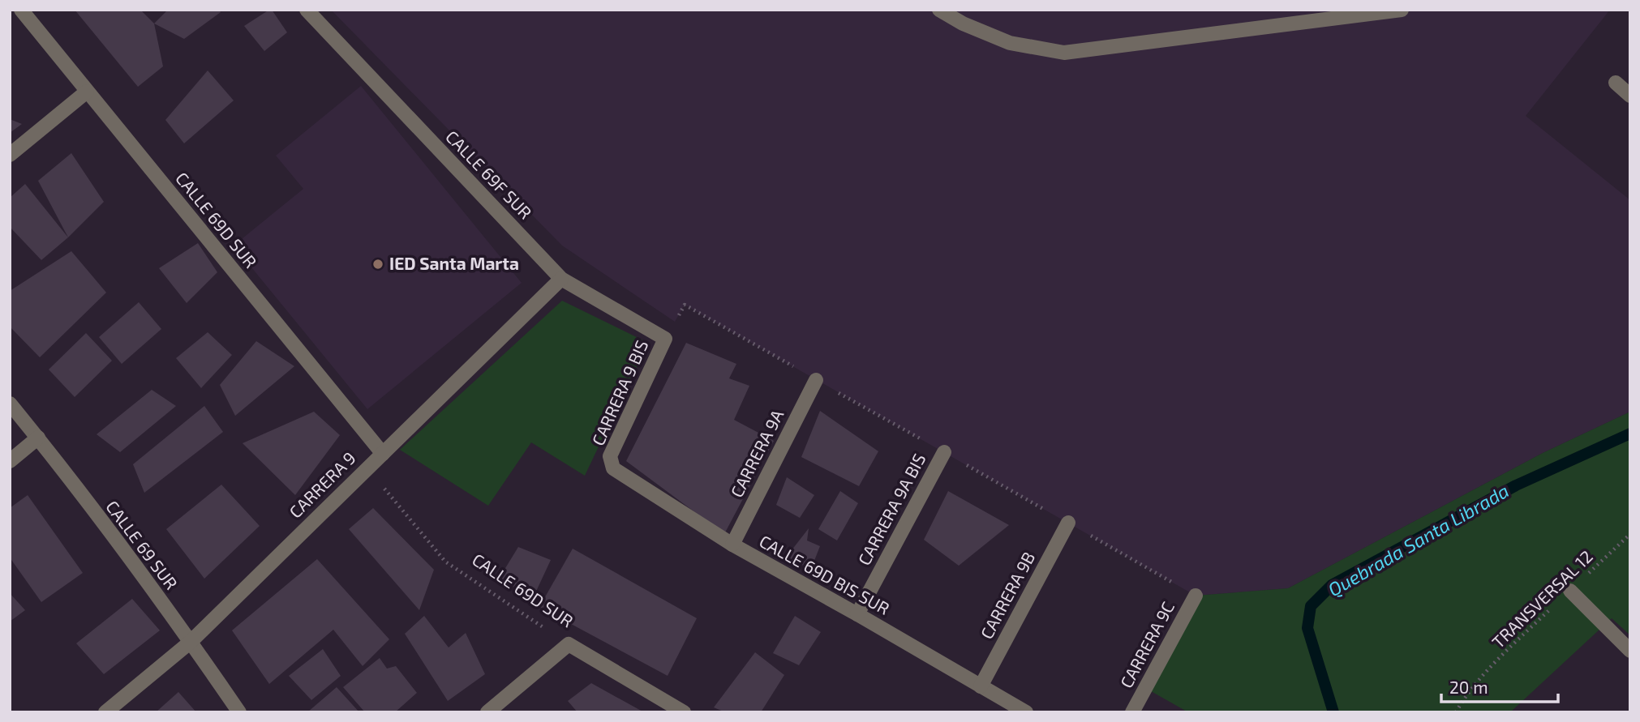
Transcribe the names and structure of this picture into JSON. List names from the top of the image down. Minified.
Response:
{"streets":{"street":["CALLE 69F SUR","CALLE 69D SUR","CARRERA 9 BIS","CARRERA 9A","CARRERA 9","CARRERA 9A BIS","CALLE 69 SUR","CALLE 69D BIS SUR","CARRERA 9B","CARRERA 9C"],"path":["TRANSVERSAL 12"]},"crossings":[["CALLE 69F SUR","CARRERA 9 BIS"],["CALLE 69F SUR","CARRERA 9"],["CALLE 69D SUR","CARRERA 9"],["CARRERA 9 BIS","CALLE 69D BIS SUR"],["CARRERA 9A","CALLE 69D BIS SUR"],["CARRERA 9","CALLE 69 SUR"],["CARRERA 9A BIS","CALLE 69D BIS SUR"],["CALLE 69D BIS SUR","CARRERA 9B"]],"water":["Quebrada Santa Librada"],"places":["IED Santa Marta"],"scale_bar":"20 m"}
